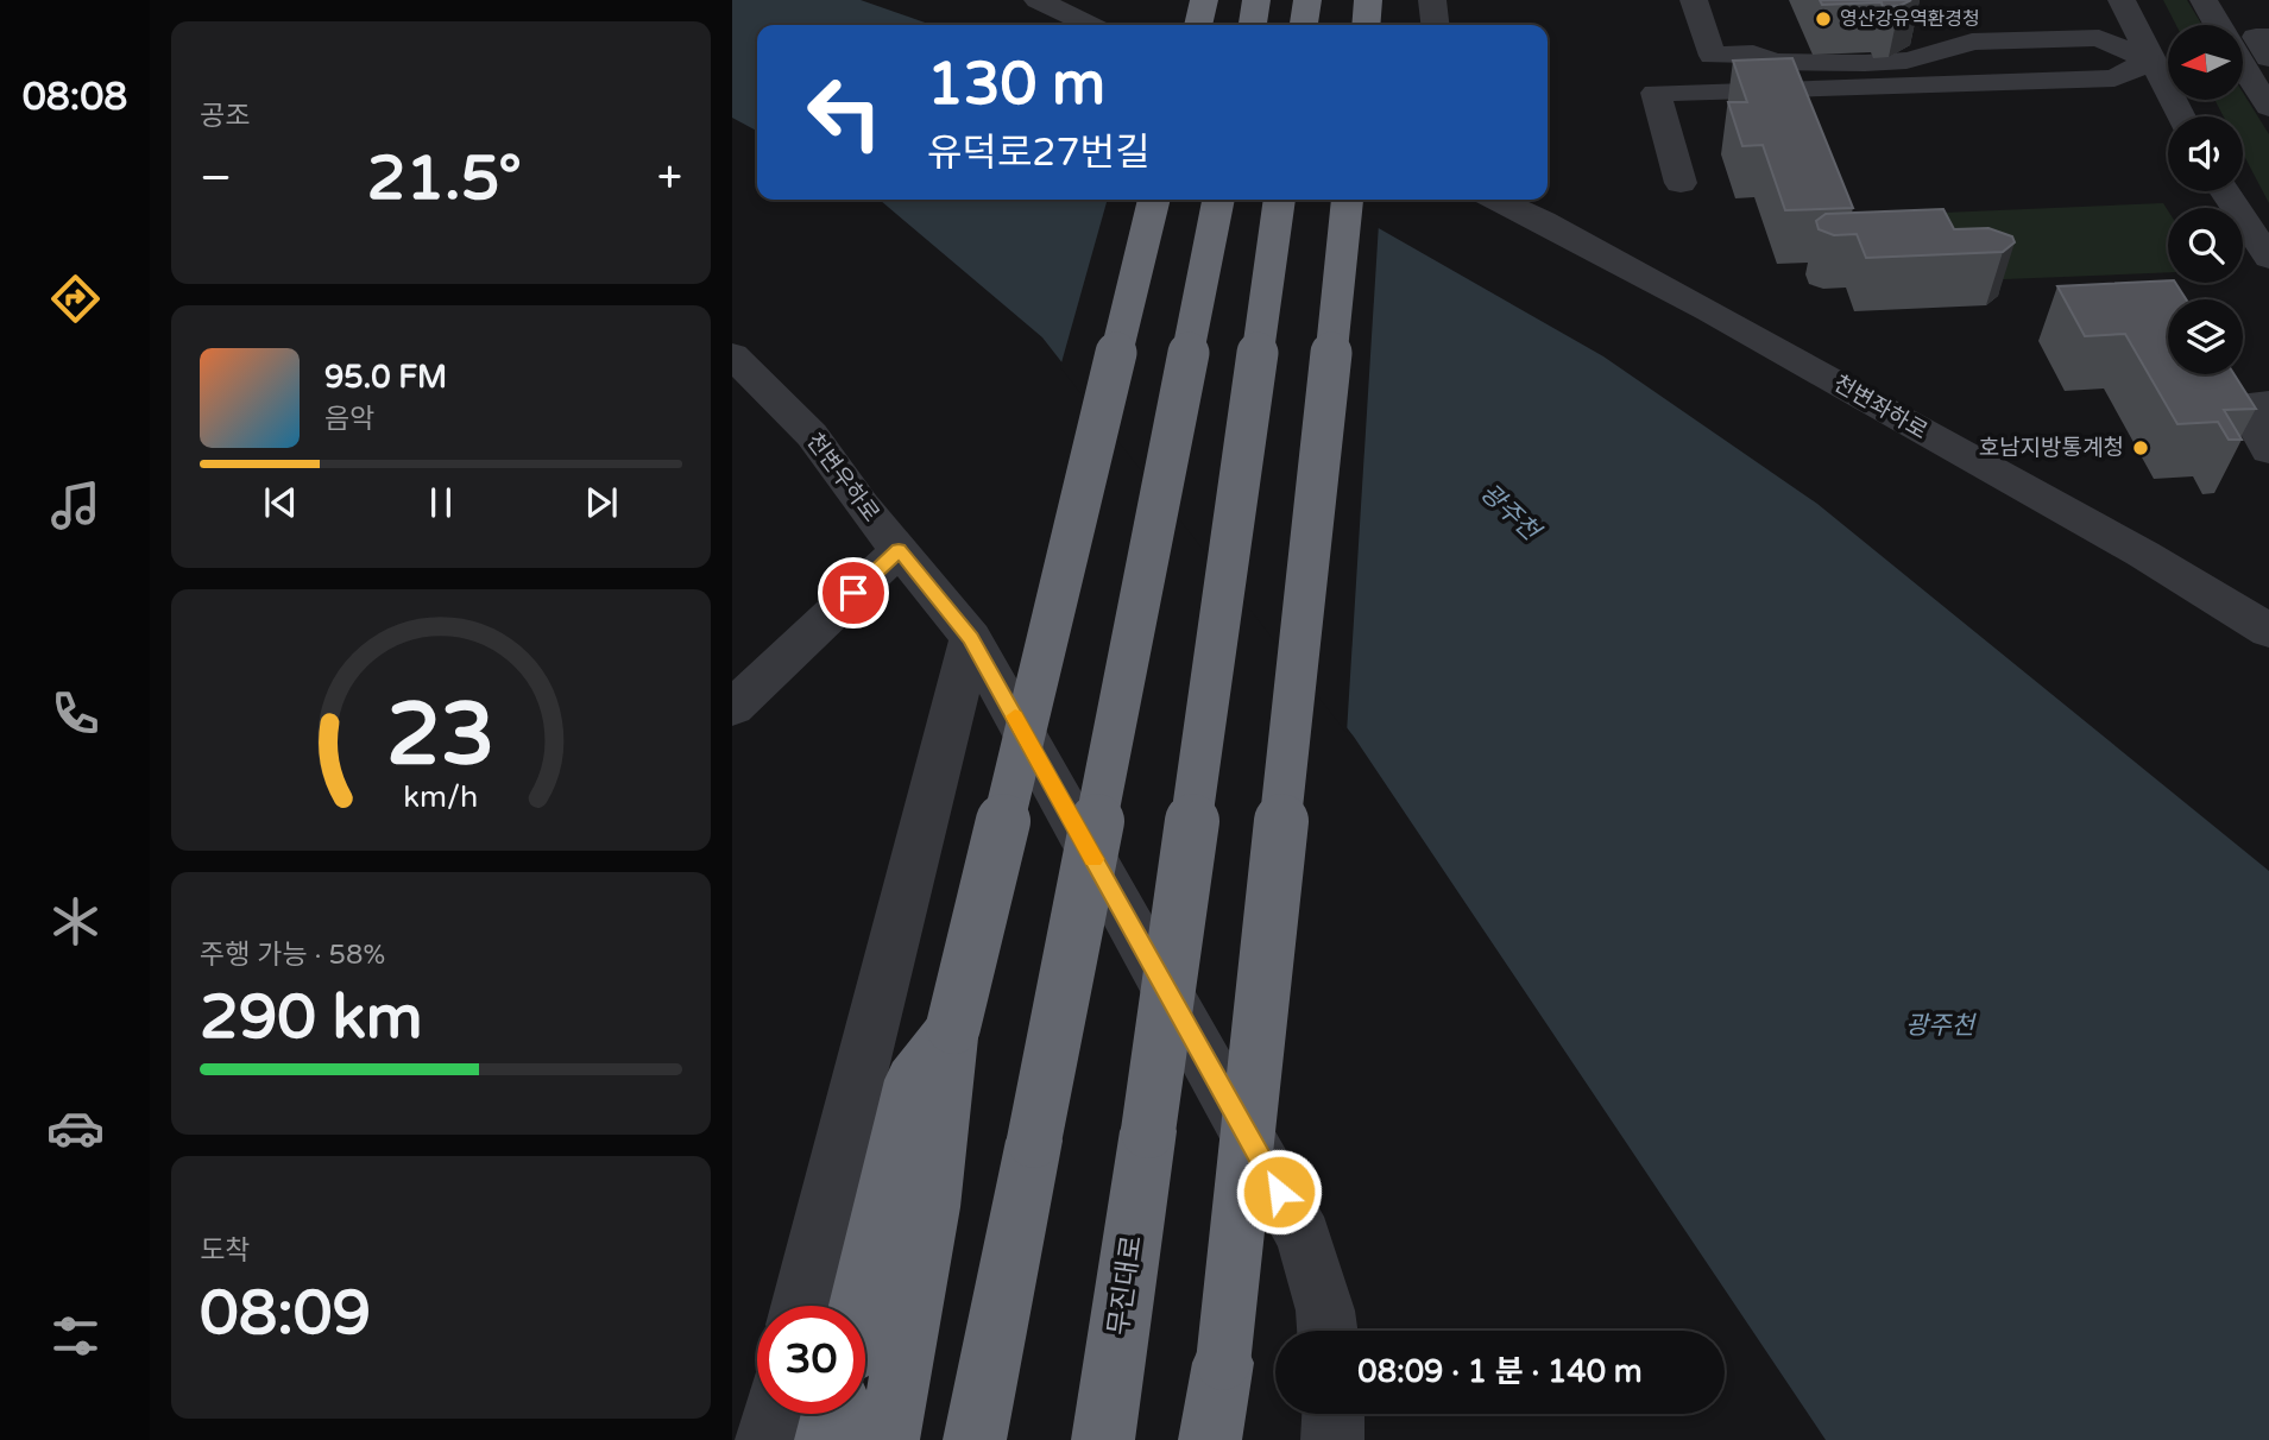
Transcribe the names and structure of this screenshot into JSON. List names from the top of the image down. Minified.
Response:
{"streets":{"highway":["무진대로"],"street":["천변좌하로","천변우하로"]},"water":["광주천"],"places":["영산강유역환경청","호남지방통계청"],"north":"left","page":{"tabs":"08:08","tile":["공조",["주행 가능 · 58%","290 km"],["도착","08:09"]],"turn":["130 m","유덕로27번길"],"heat":["−","21.5°","+"],"song":["95.0 FM","음악"],"limit":"30","trip":"08:09 · 1 분 · 140 m","gauge":["23","km/h"]}}
